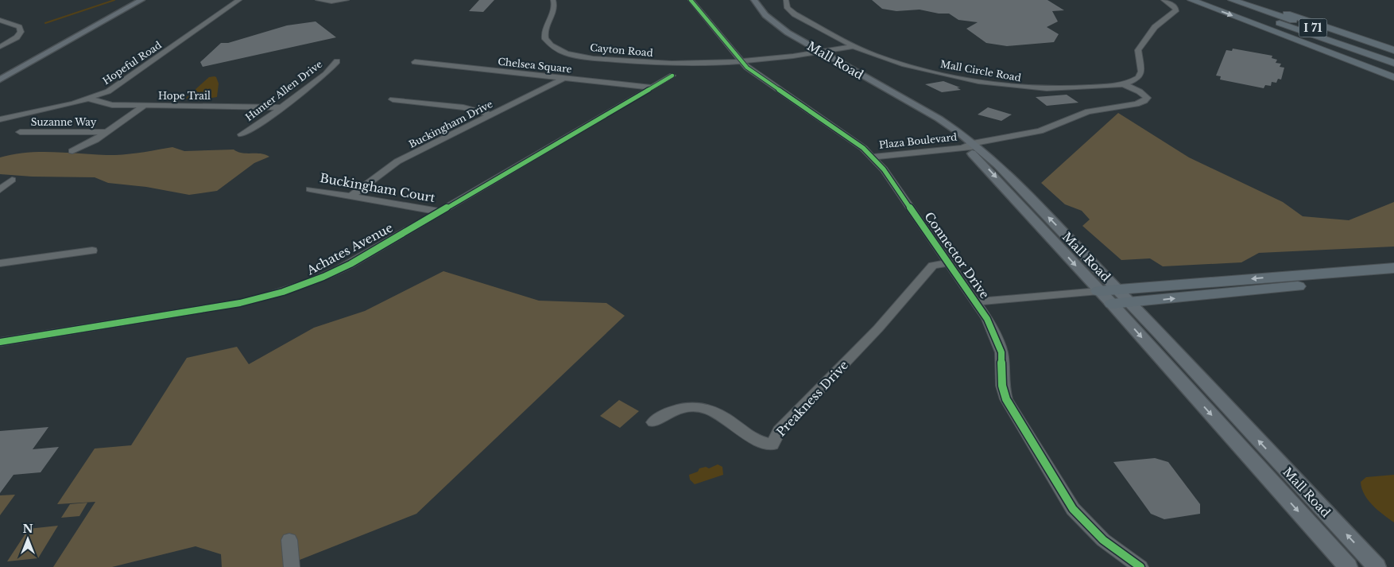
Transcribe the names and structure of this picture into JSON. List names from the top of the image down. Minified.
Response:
{"streets":{"highway":["I 71"],"main road":["Mall Road"],"street":["Cayton Road","Hopeful Road","Chelsea Square","Mall Circle Road","Hunter Allen Drive","Hope Trail","Suzanne Way","Buckingham Drive","Plaza Boulevard","Buckingham Court","Achates Avenue","Connector Drive","Preakness Drive"]},"crossings":[["Cayton Road","Connector Drive"],["Mall Road","Plaza Boulevard"],["Hopeful Road","Hope Trail"],["Chelsea Square","Buckingham Drive"],["Chelsea Square","Achates Avenue"],["Mall Circle Road","Plaza Boulevard"],["Hunter Allen Drive","Hope Trail"],["Buckingham Drive","Buckingham Court"],["Plaza Boulevard","Connector Drive"],["Buckingham Court","Achates Avenue"],["Connector Drive","Preakness Drive"]],"north":"top"}
